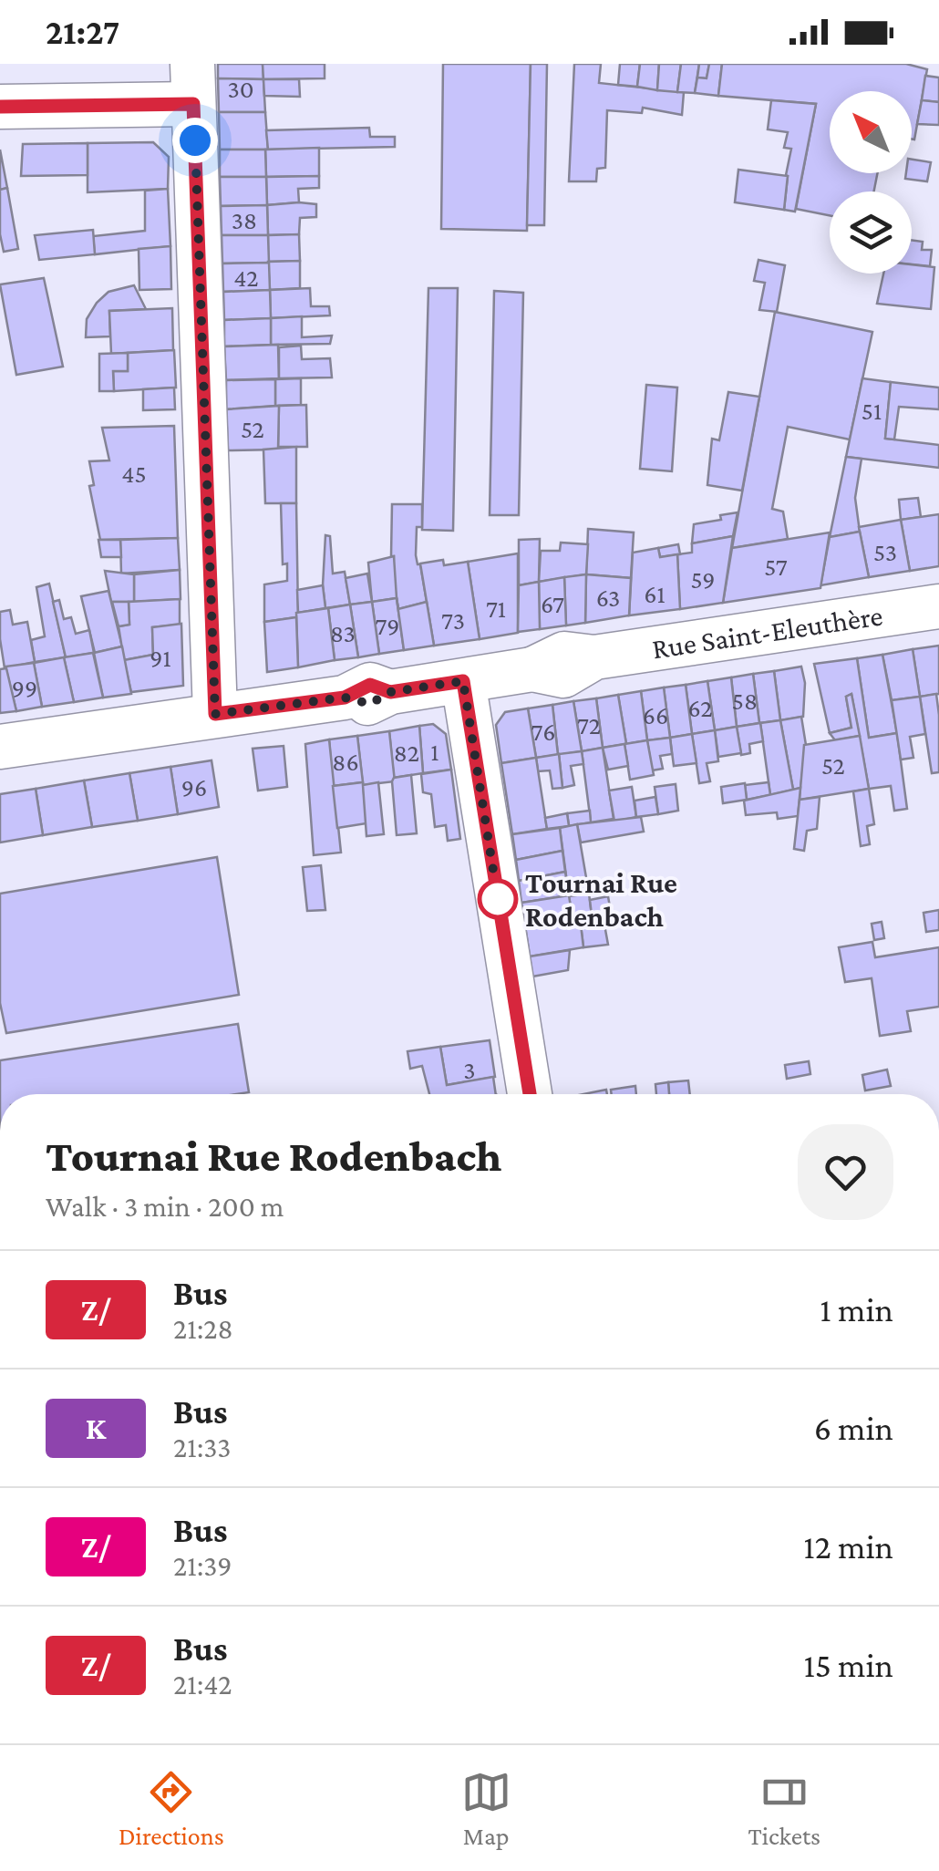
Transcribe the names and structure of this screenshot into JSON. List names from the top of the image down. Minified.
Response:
{"streets":{"street":["Rue Saint-Eleuthère"]},"places":["Tournai Rue Rodenbach"],"lines":["bus line Z/"],"house_numbers":["30","38","42","51","52","45","53","57","59","61","63","67","71","73","79","83","91","99","58","62","66","72","76","1","82","86","52","96","3"],"north":"top left","page":{"status":"21:27","heading":["Tournai Rue Rodenbach","Walk · 3 min · 200 m"],"list":[{"mark":"Z/","name":"Bus","note":"21:28","value":"1 min"},{"mark":"K","name":"Bus","note":"21:33","value":"6 min"},{"mark":"Z/","name":"Bus","note":"21:39","value":"12 min"},{"mark":"Z/","name":"Bus","note":"21:42","value":"15 min"}],"tabs":["Directions","Map","Tickets"]}}
